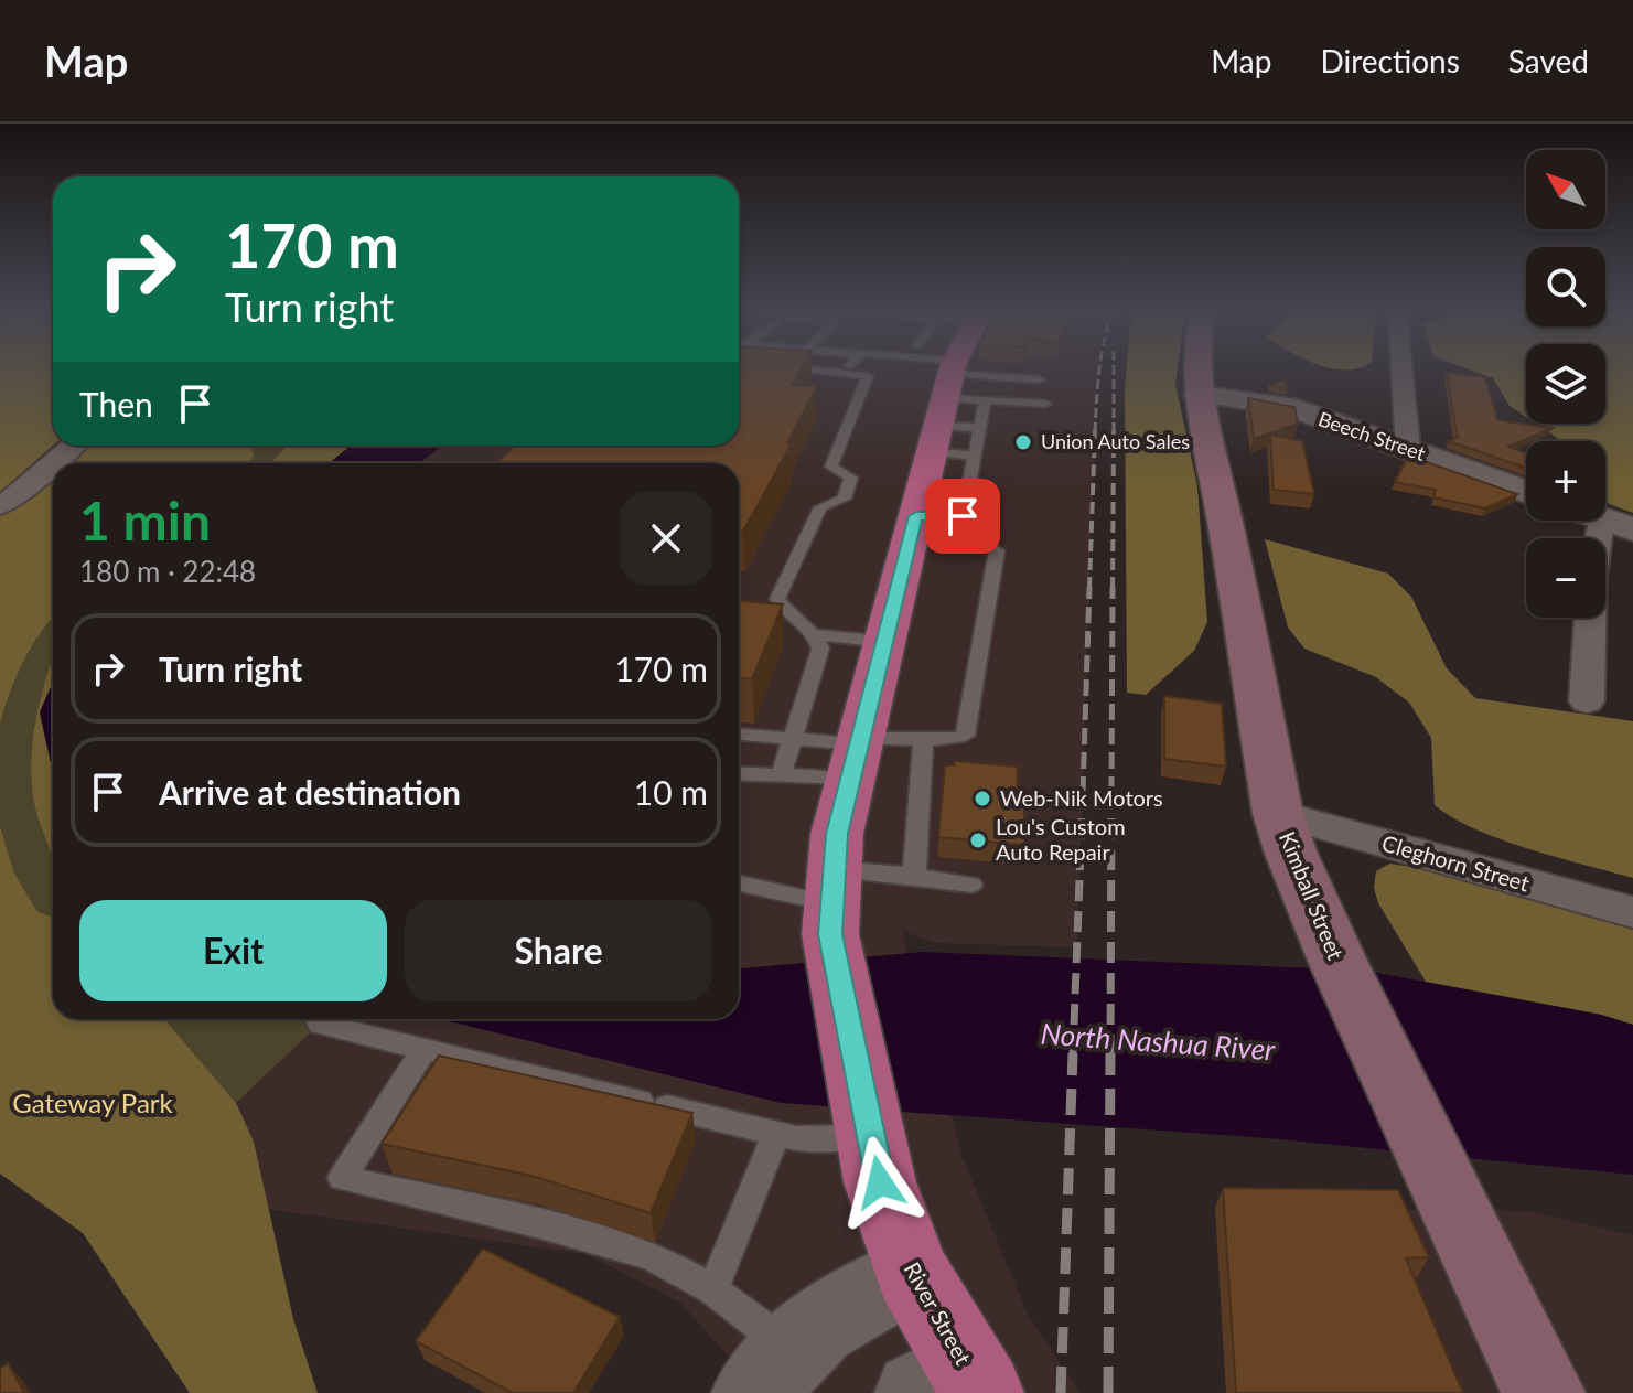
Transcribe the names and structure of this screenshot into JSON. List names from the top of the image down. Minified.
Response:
{"streets":{"highway":["River Street"],"main road":["Kimball Street"],"street":["Beech Street","Cleghorn Street"]},"crossings":[["Beech Street","Kimball Street"],["Cleghorn Street","Kimball Street"]],"water":["North Nashua River"],"parks":["Gateway Park"],"places":["Union Auto Sales","Web-Nik Motors","Lou's Custom Auto Repair"],"north":"top left","page":{"header":"Map","nav":["Map","Directions","Saved"],"map_buttons":["+","−"],"turn":["170 m","Turn right"],"then":"Then","heading":["1 min","180 m · 22:48"],"list":[{"name":"Turn right","value":"170 m"},{"name":"Arrive at destination","value":"10 m"}],"buttons":["Exit","Share"]}}
